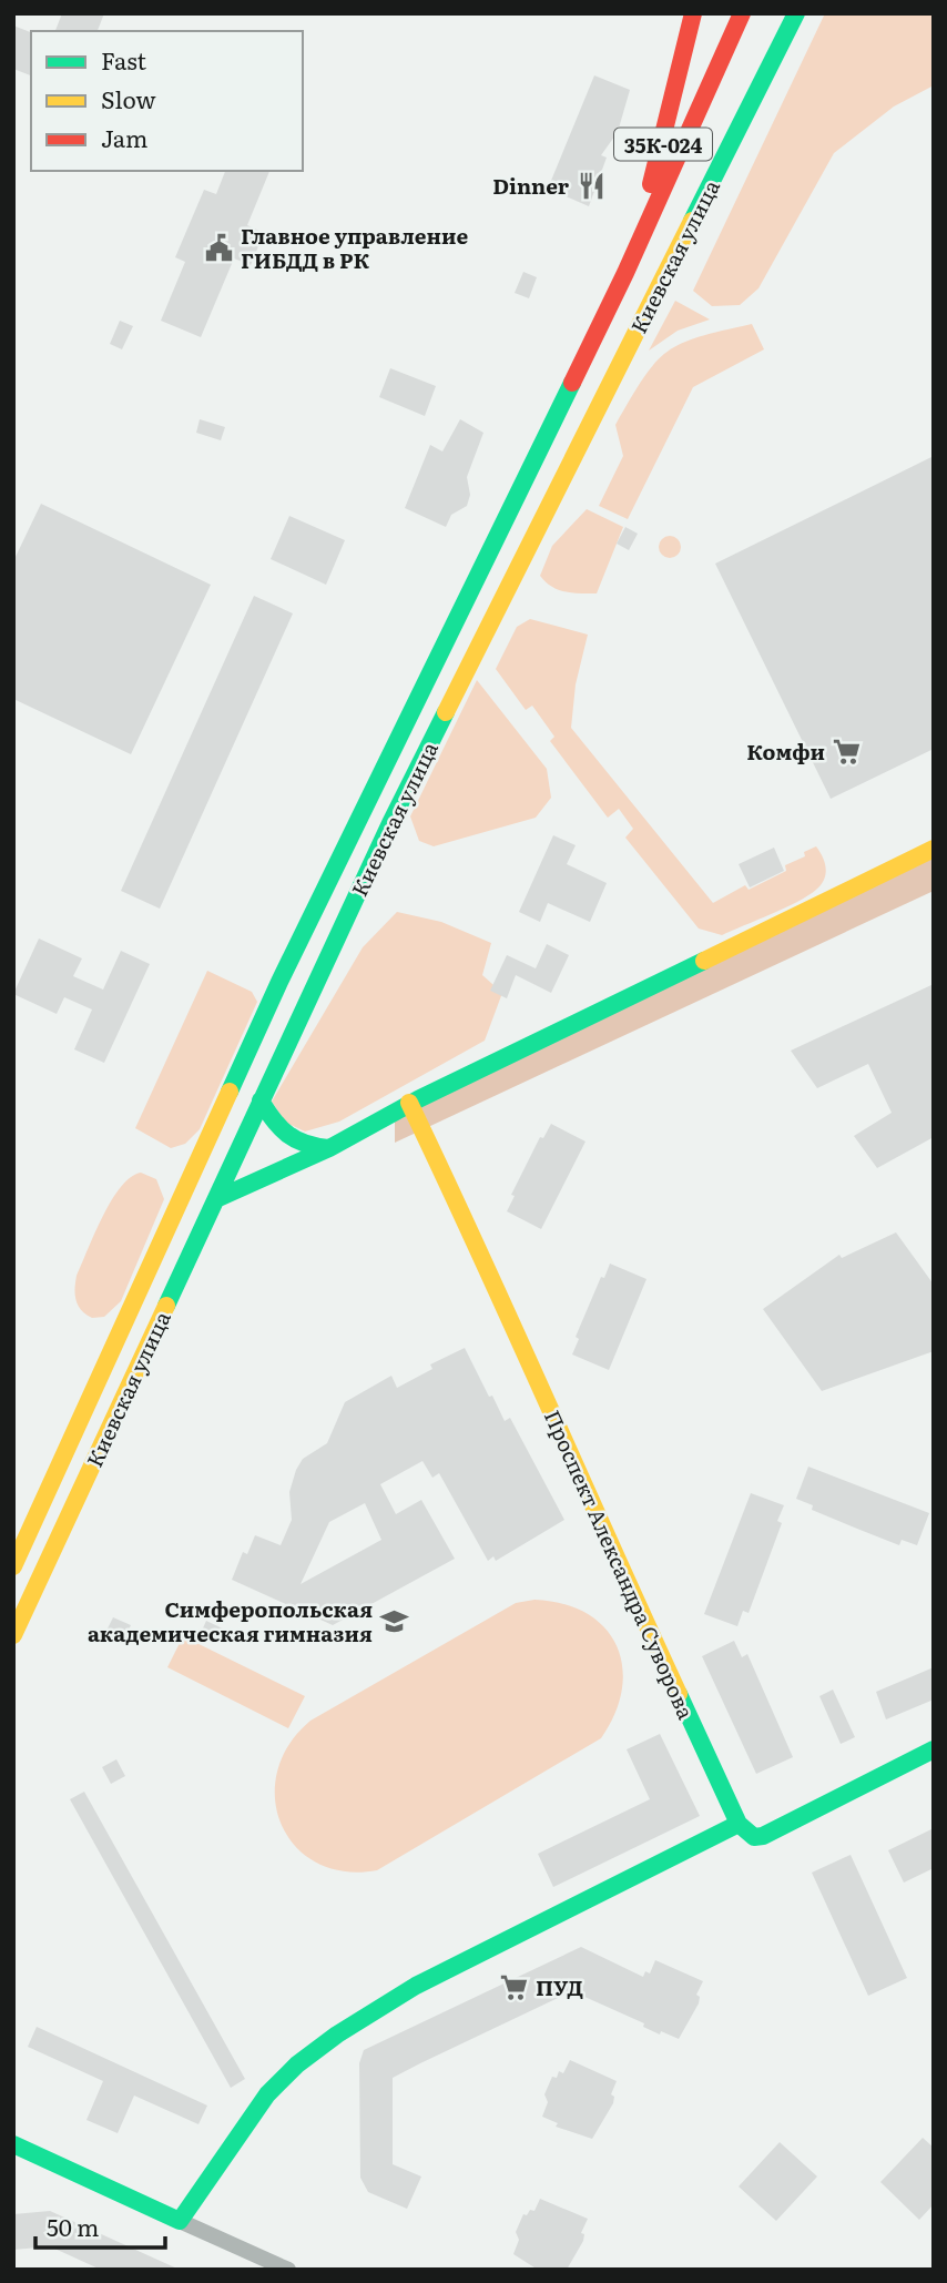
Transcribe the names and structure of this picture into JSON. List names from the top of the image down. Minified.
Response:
{"streets":{"main road":["35К-024","Киевская улица","Проспект Александра Суворова"]},"crossings":[["35К-024","Киевская улица"]],"places":{"restaurant":["Dinner"],"public building":["Главное управление ГИБДД в РК"],"supermarket":["Комфи","ПУД"],"school or university":["Симферопольская академическая гимназия"]},"legend":["Fast","Slow","Jam"],"scale_bar":"50 m"}
